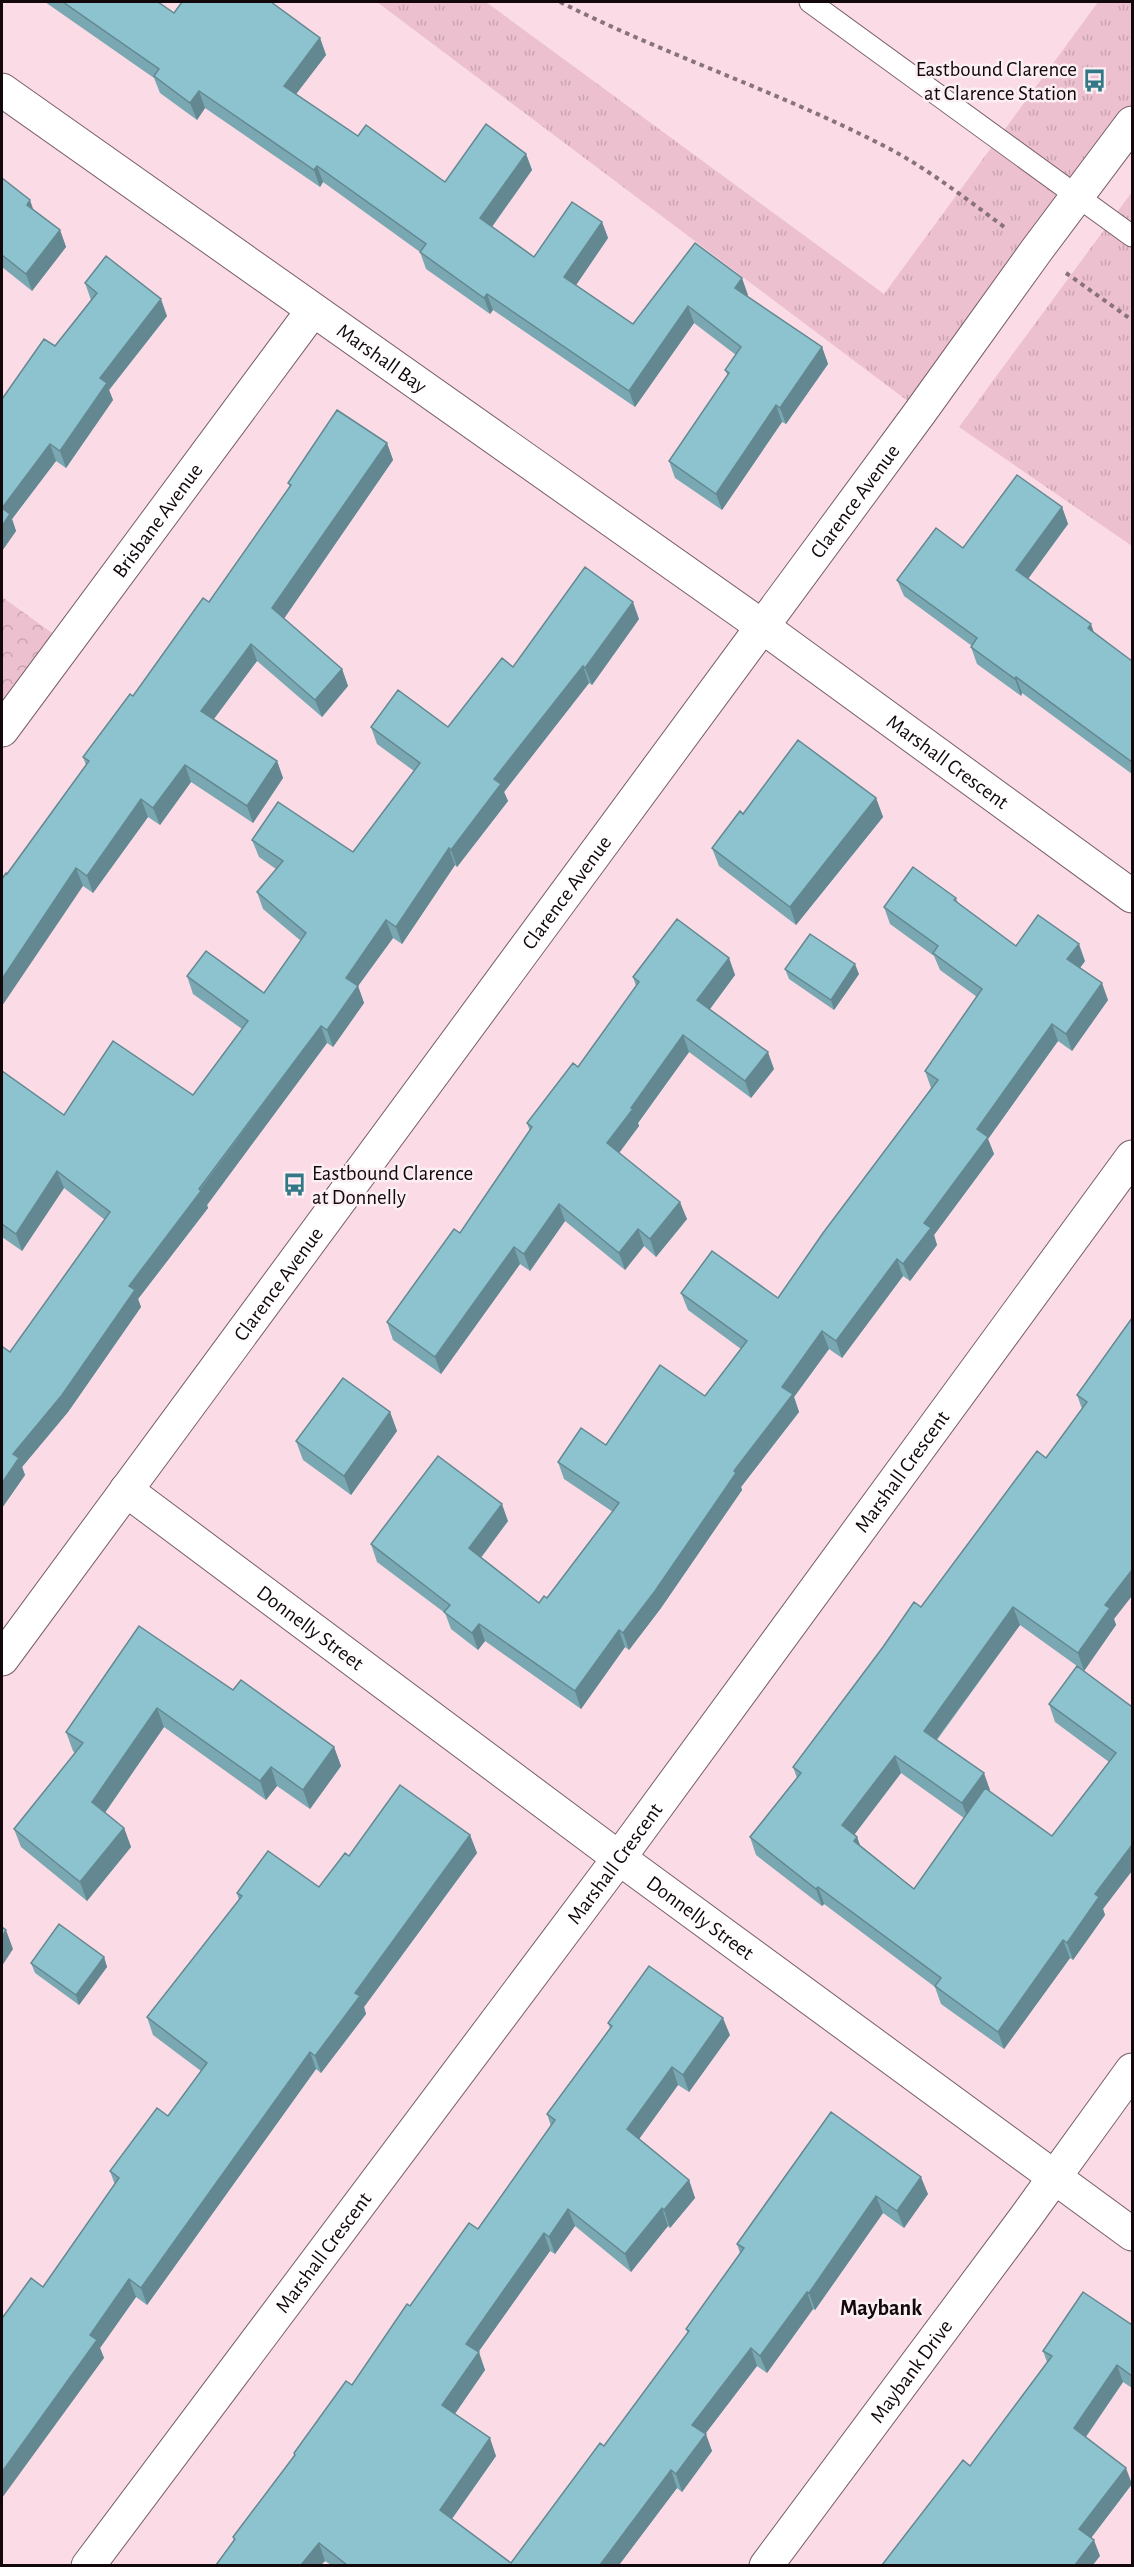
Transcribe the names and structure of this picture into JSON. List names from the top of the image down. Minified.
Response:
{"streets":{"street":["Marshall Bay","Clarence Avenue","Brisbane Avenue","Marshall Crescent","Donnelly Street","Maybank Drive"]},"crossings":[["Marshall Bay","Clarence Avenue"],["Marshall Bay","Brisbane Avenue"],["Marshall Bay","Marshall Crescent"],["Clarence Avenue","Marshall Crescent"],["Clarence Avenue","Donnelly Street"],["Marshall Crescent","Donnelly Street"],["Donnelly Street","Maybank Drive"]],"districts":["Maybank"],"places":{"bus stop":["Eastbound Clarence at Clarence Station","Eastbound Clarence at Donnelly"]}}
